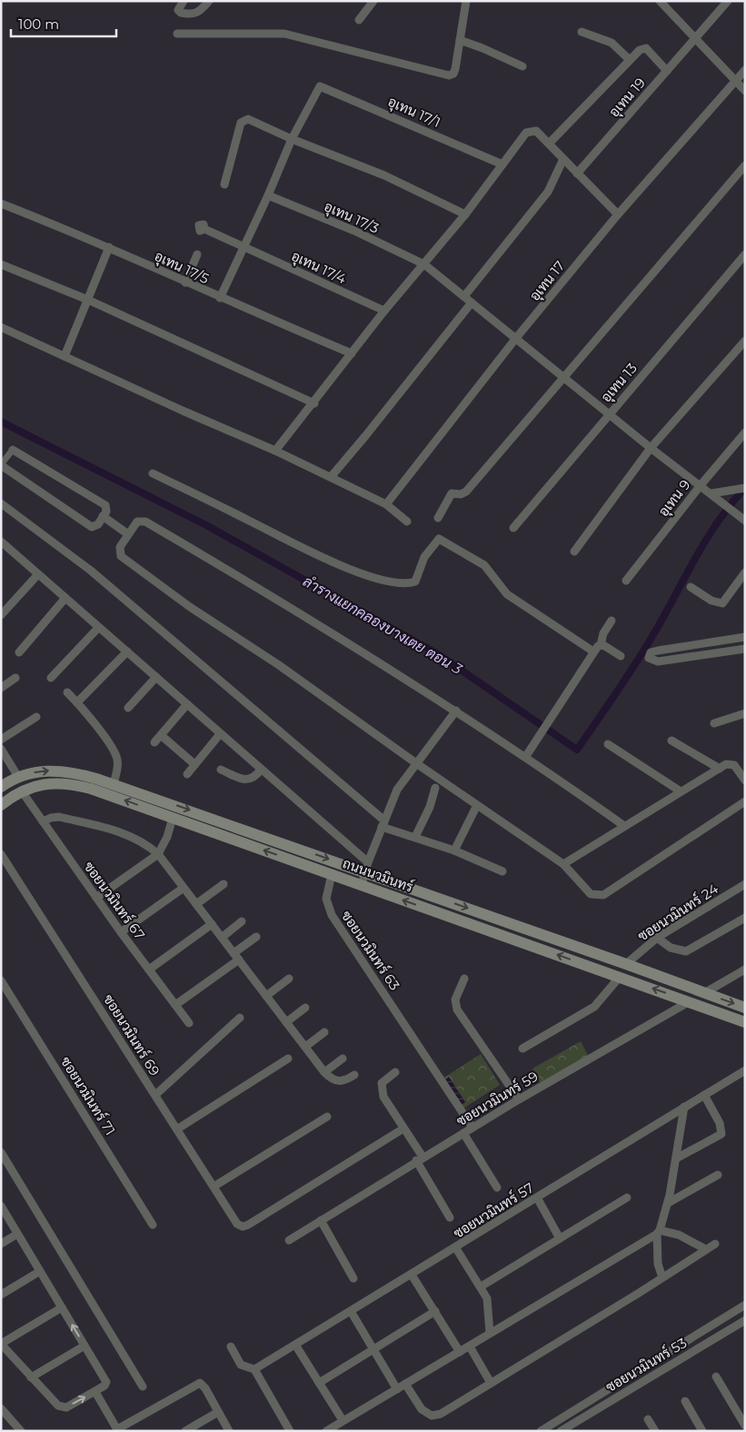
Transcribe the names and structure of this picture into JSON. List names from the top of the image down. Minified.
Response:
{"streets":{"main road":["ถนนนวมินทร์"],"street":["อุเทน 19","อุเทน 17/1","อุเทน 17/3","อุเทน 17/5","อุเทน 17/4","อุเทน 17","อุเทน 13","อุเทน 9","ซอยนวมินทร์ 67","ซอยนวมินทร์ 24","ซอยนวมินทร์ 63","ซอยนวมินทร์ 69","ซอยนวมินทร์ 71","ซอยนวมินทร์ 59","ซอยนวมินทร์ 57","ซอยนวมินทร์ 53"]},"crossings":[["อุเทน 17/3","อุเทน 17"],["อุเทน 17/3","อุเทน 13"],["อุเทน 17/3","อุเทน 9"],["ถนนนวมินทร์","ซอยนวมินทร์ 67"],["ถนนนวมินทร์","ซอยนวมินทร์ 24"],["ถนนนวมินทร์","ซอยนวมินทร์ 63"],["ถนนนวมินทร์","ซอยนวมินทร์ 59"],["ซอยนวมินทร์ 63","ซอยนวมินทร์ 59"]],"water":["ลำรางแยกคลองบางเตย ตอน 3"],"scale_bar":"100 m"}
